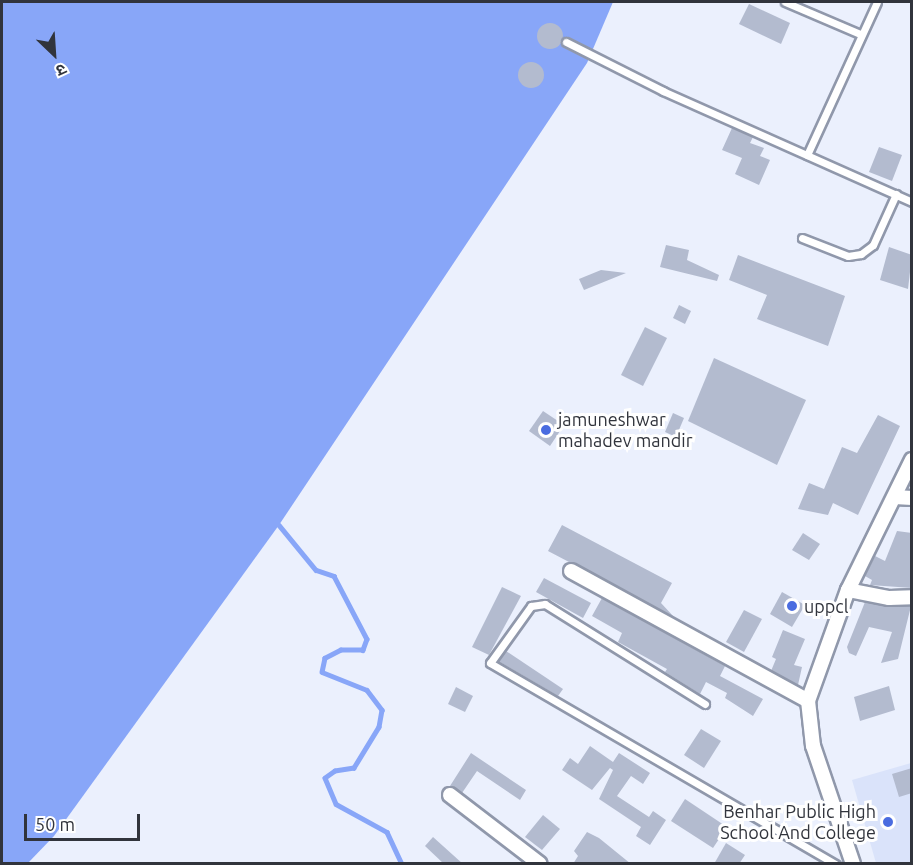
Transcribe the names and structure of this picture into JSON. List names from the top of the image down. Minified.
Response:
{"places":["jamuneshwar mahadev mandir","uppcl","Benhar Public High School And College"],"scale_bar":"50 m","north":"bottom right"}
